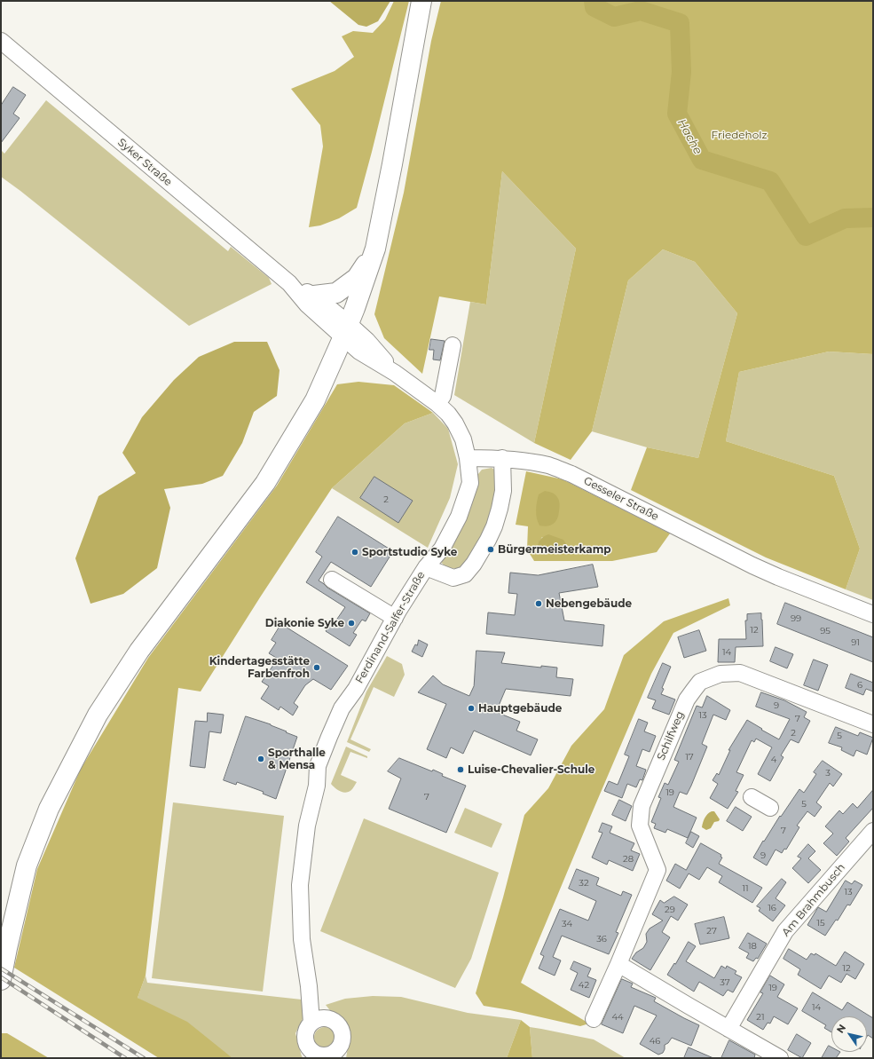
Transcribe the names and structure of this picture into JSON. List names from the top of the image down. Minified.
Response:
{"streets":{"street":["Syker Straße","Gesseler Straße","Ferdinand-Salfer-Straße","Schilfweg","Am Brahmbusch"]},"crossings":[["Gesseler Straße","Ferdinand-Salfer-Straße"]],"water":["Hache"],"parks":["Friedeholz"],"places":["Bürgermeisterkamp","Sportstudio Syke","Nebengebäude","Diakonie Syke","Kindertagesstätte Farbenfroh","Hauptgebäude","Sporthalle & Mensa","Luise-Chevalier-Schule"],"house_numbers":["2","99","12","95","91","14","6","9","13","7","2","5","17","4","3","19","7","5","7","9","28","32","11","13","16","29","15","34","27","36","18","12","37","42","19","14","44","21","46"],"north":"top left"}
